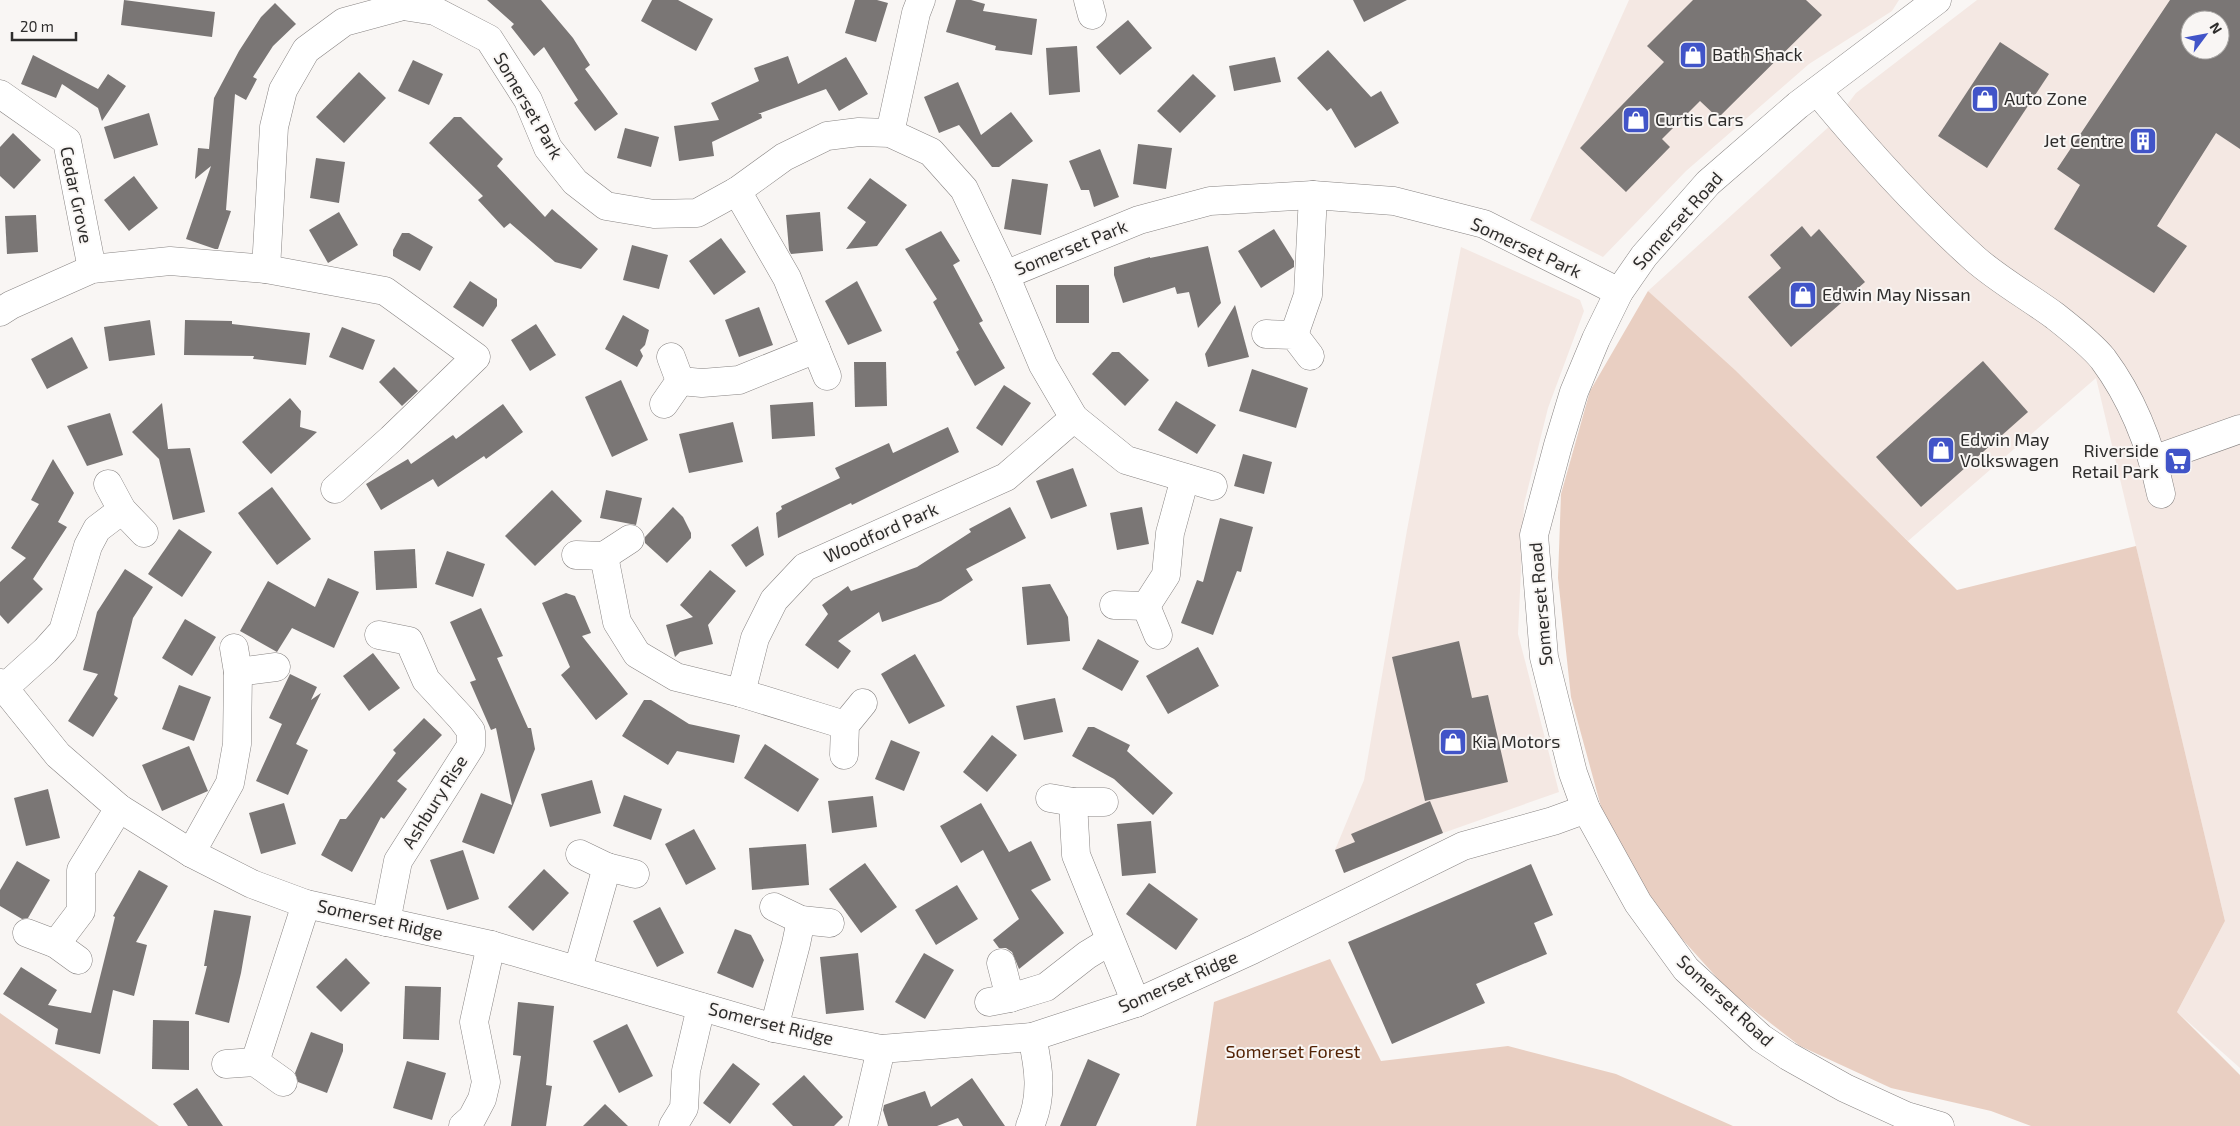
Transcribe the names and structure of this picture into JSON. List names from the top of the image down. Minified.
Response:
{"streets":{"street":["Somerset Park","Cedar Grove","Somerset Road","Woodford Park","Ashbury Rise","Somerset Ridge"]},"crossings":[["Somerset Park","Somerset Road"],["Somerset Road","Somerset Ridge"],["Ashbury Rise","Somerset Ridge"]],"parks":["Somerset Forest"],"places":{"shop":["Bath Shack","Auto Zone","Curtis Cars","Edwin May Nissan","Edwin May Volkswagen","Kia Motors"],"building":["Jet Centre"],"supermarket":["Riverside Retail Park"]},"scale_bar":"20 m","north":"top right"}
